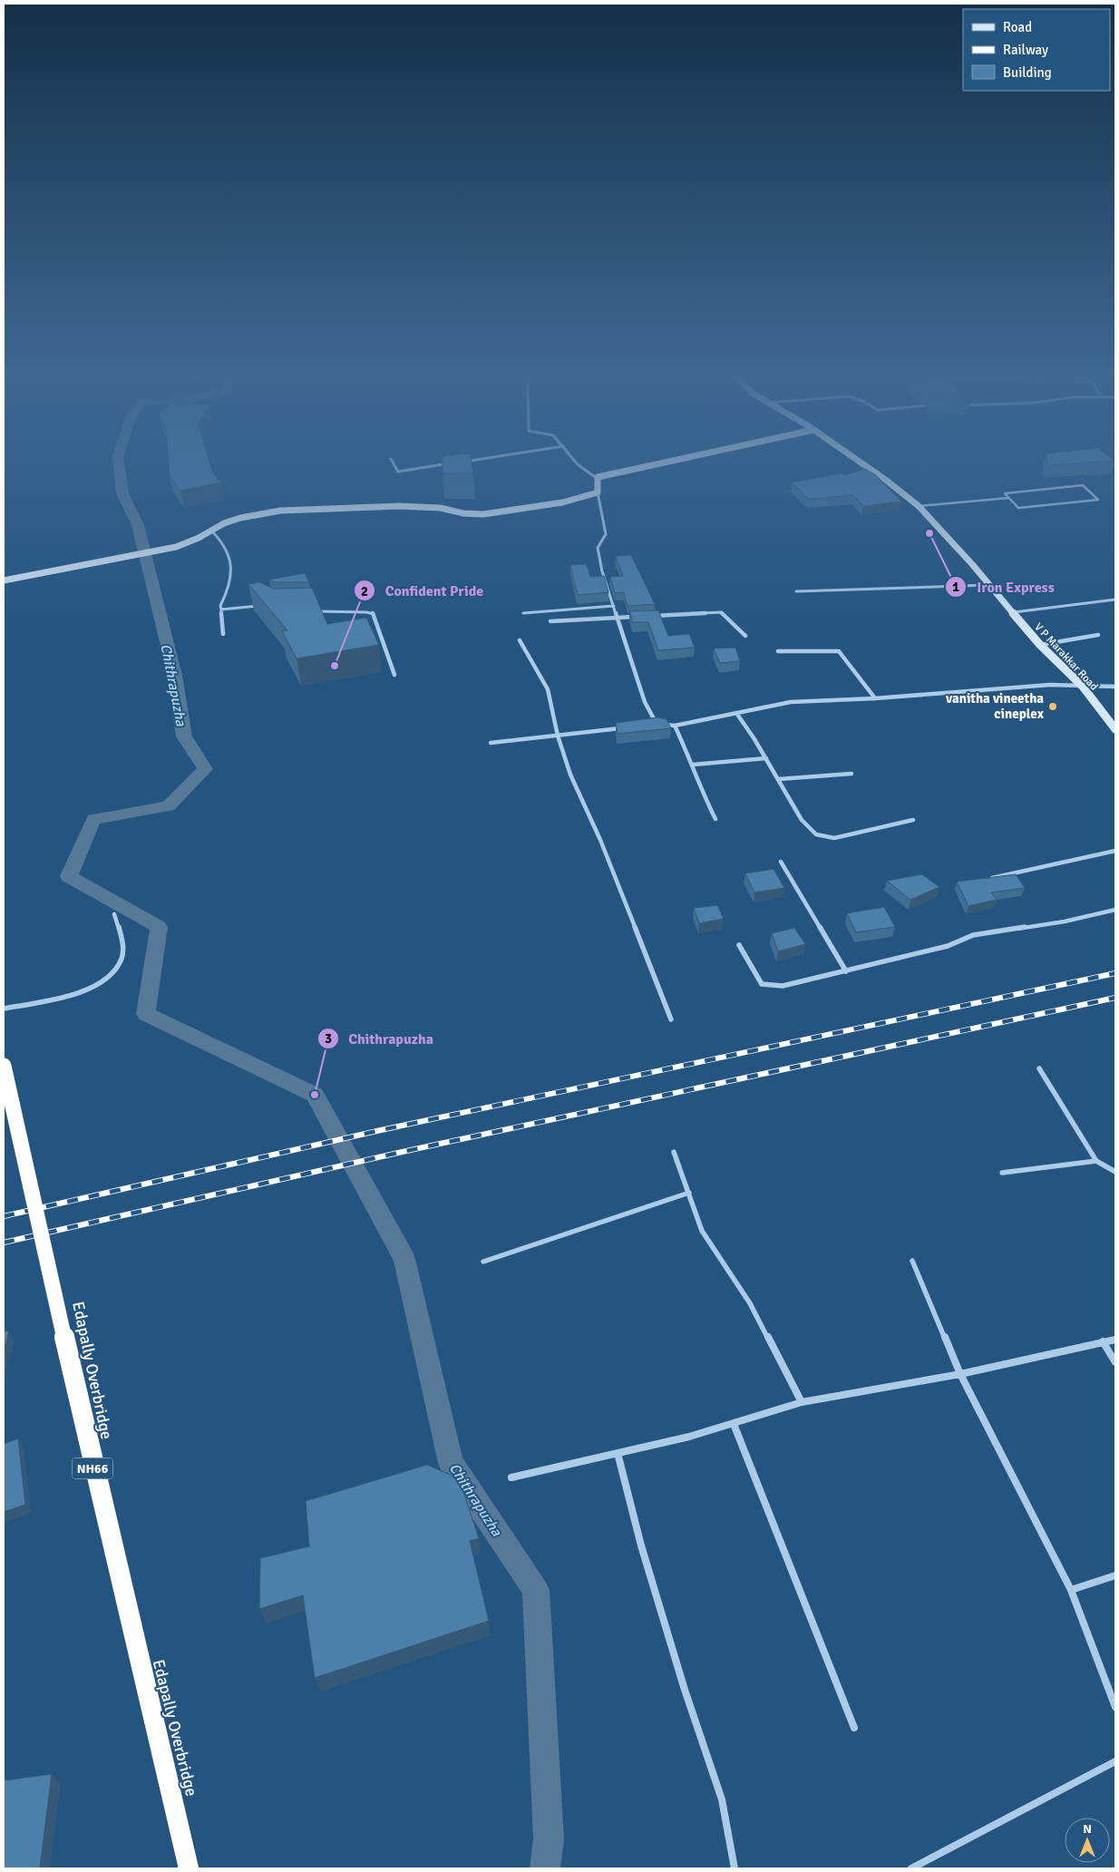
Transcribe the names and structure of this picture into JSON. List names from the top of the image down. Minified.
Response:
{"streets":{"highway":["Edapally Overbridge","NH66"],"street":["V P Marakkar Road"]},"water":["Chithrapuzha"],"places":["Iron Express","Confident Pride","vanitha vineetha cineplex","Chithrapuzha"],"legend":["Road","Railway","Building"],"north":"top"}
